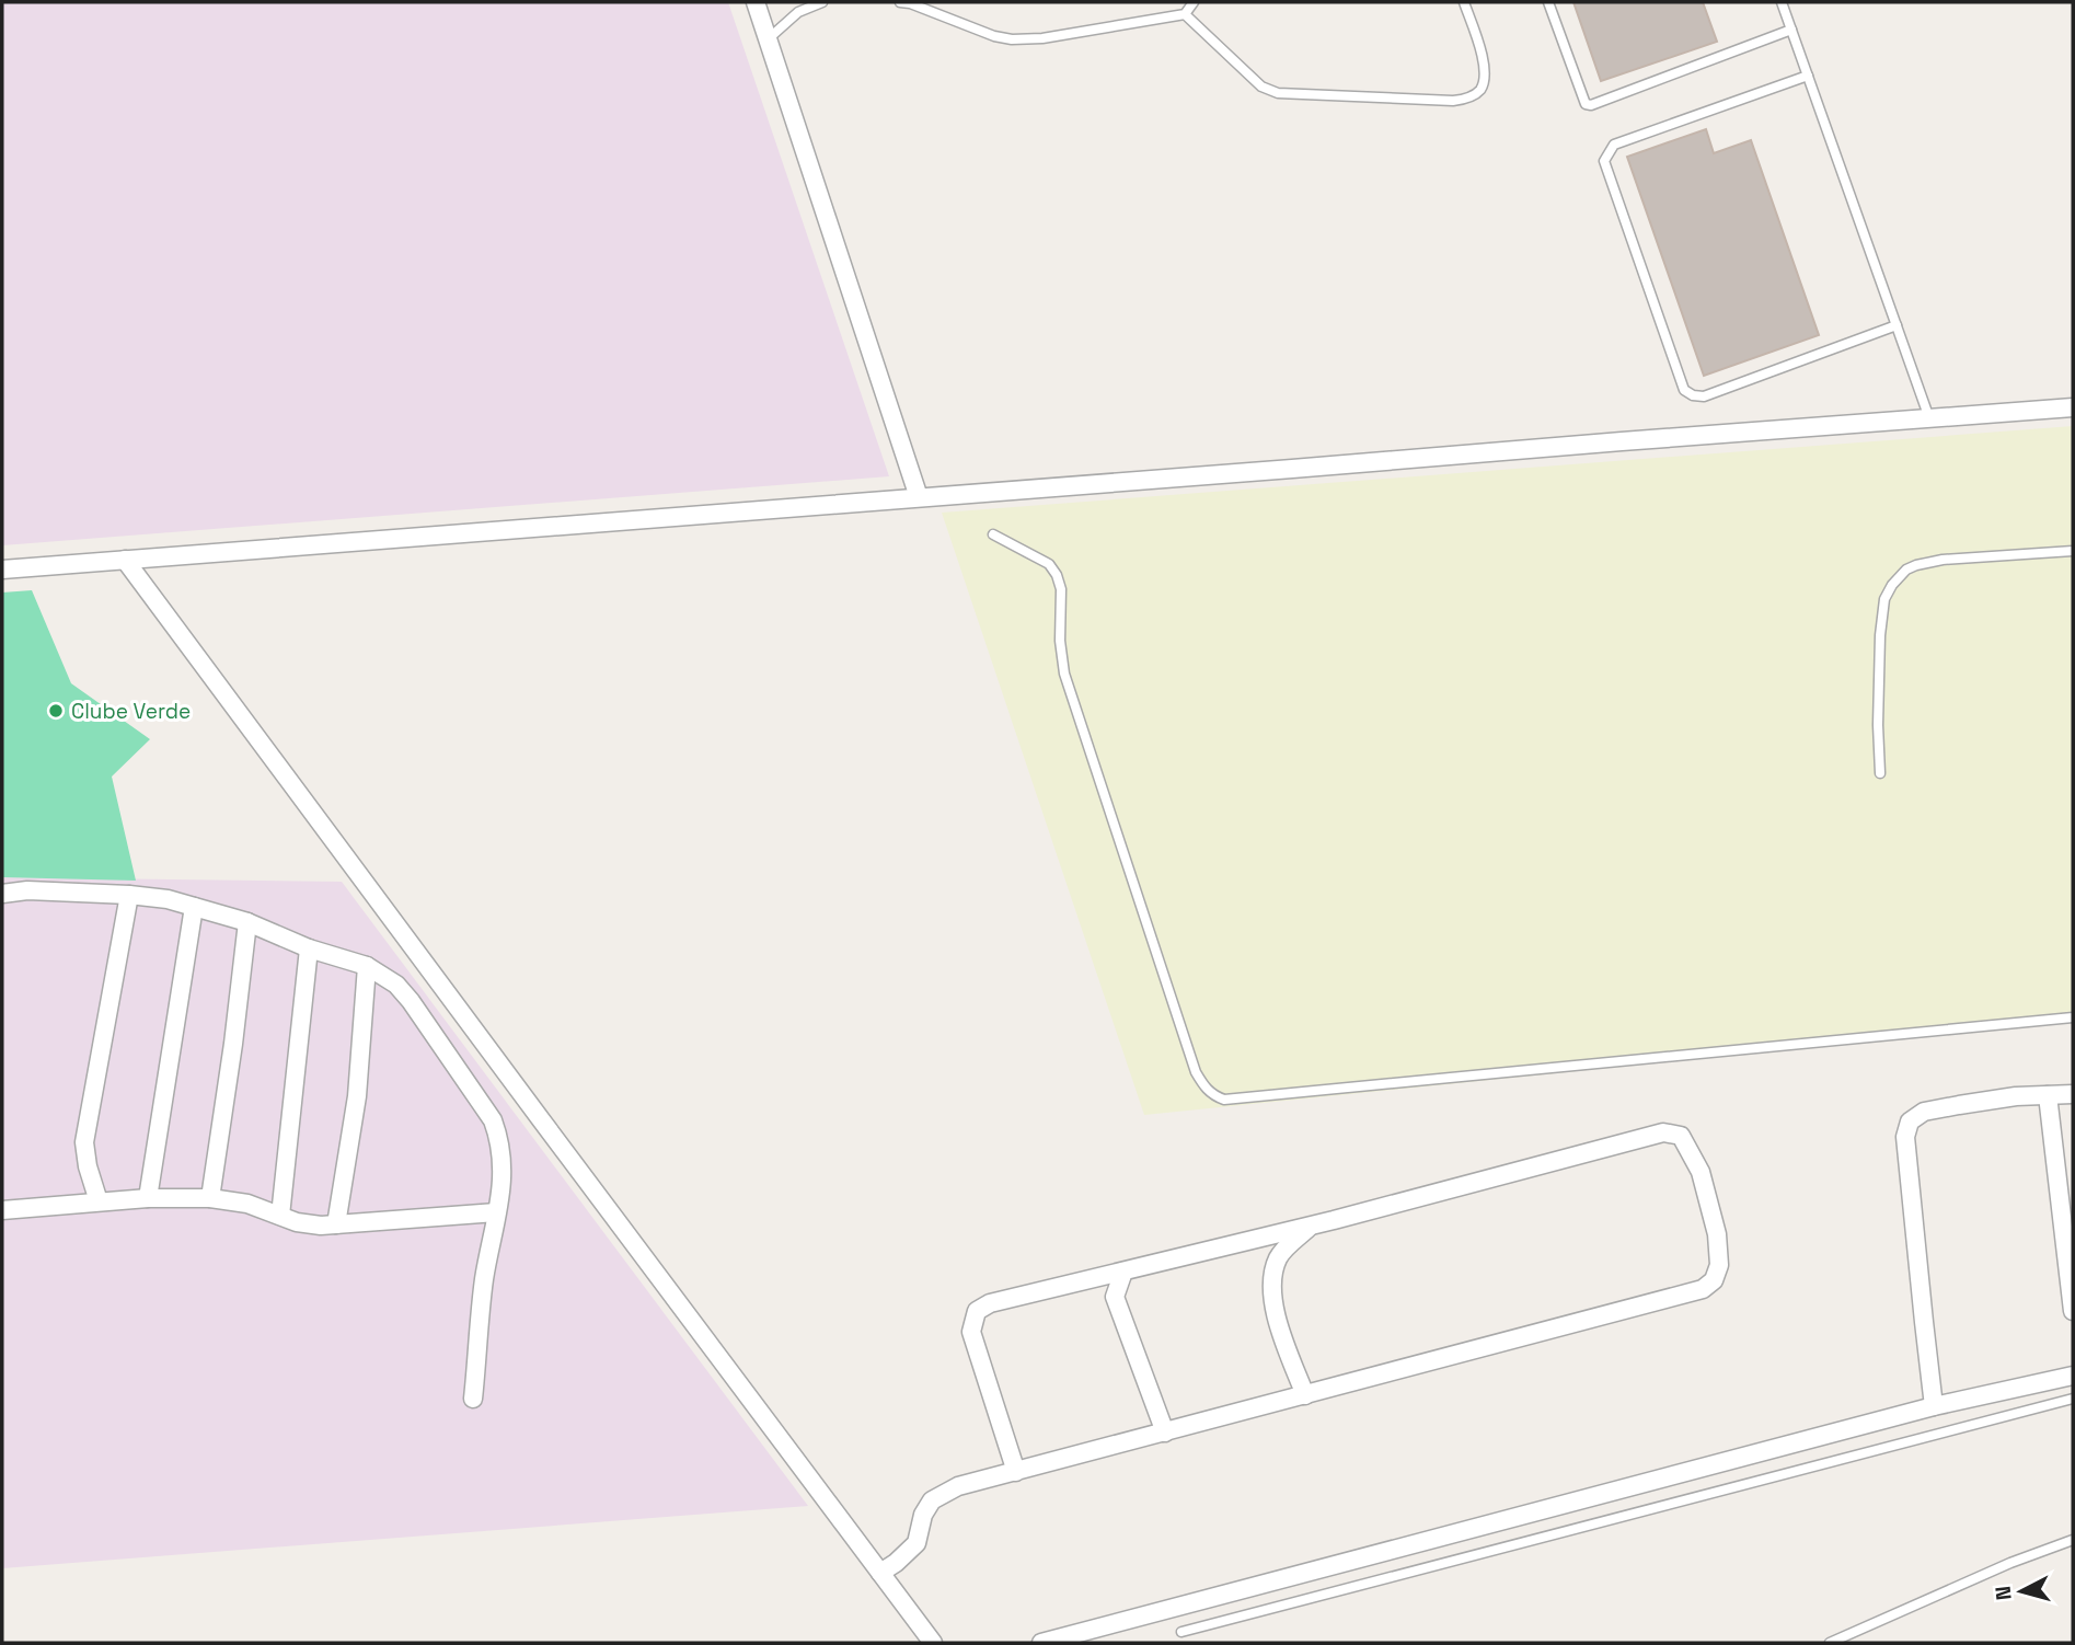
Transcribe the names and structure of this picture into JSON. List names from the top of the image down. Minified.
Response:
{"places":["Clube Verde"],"north":"left"}
